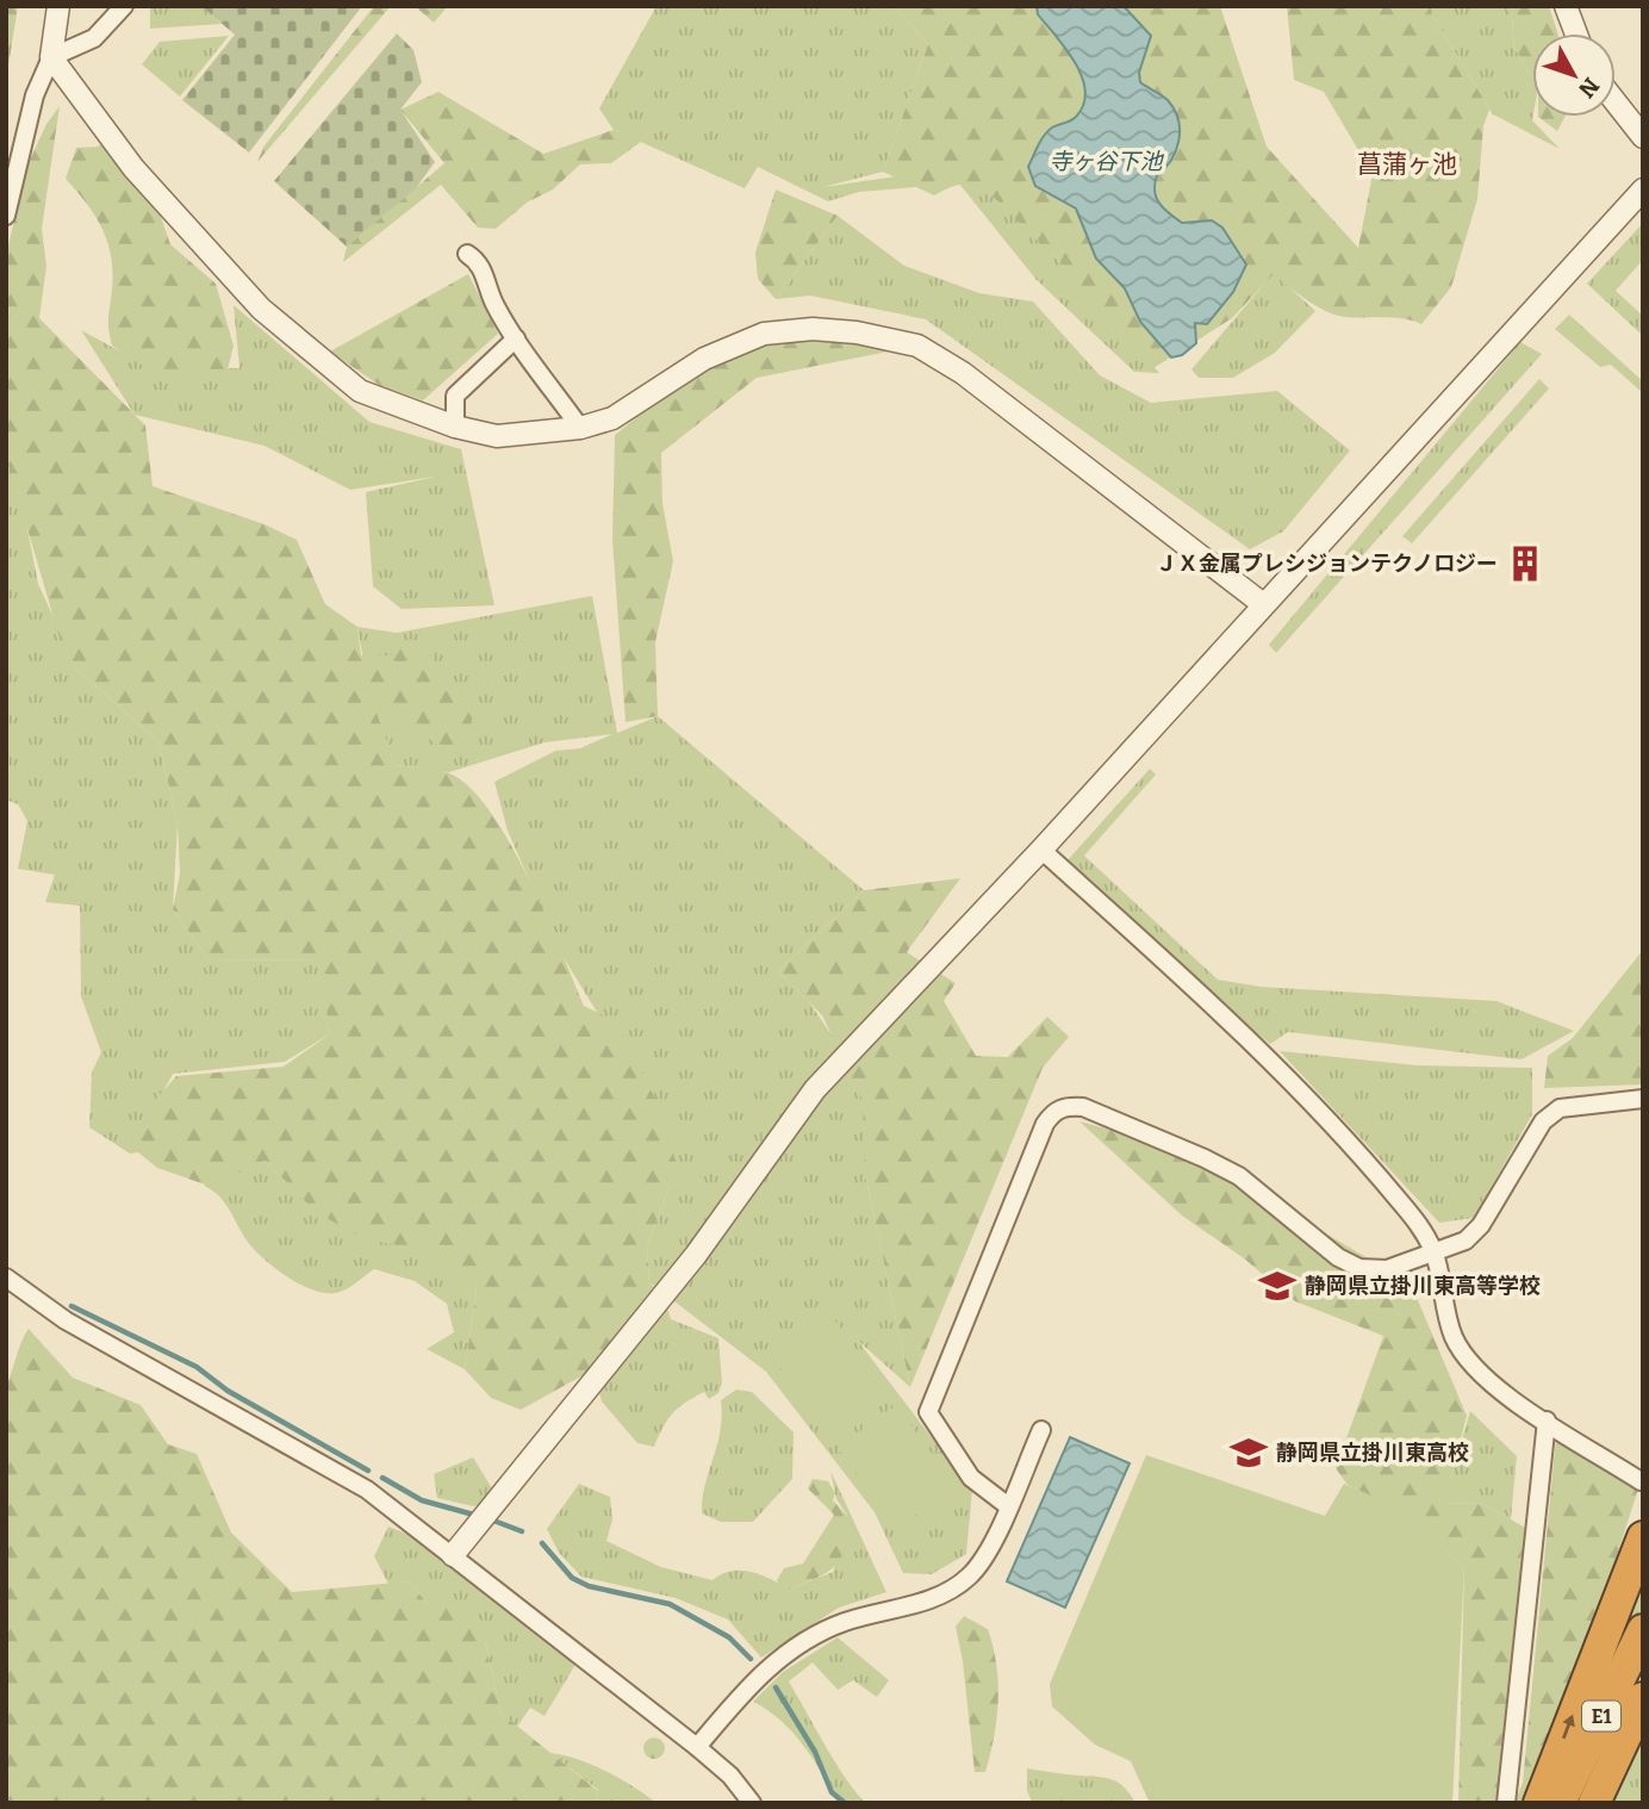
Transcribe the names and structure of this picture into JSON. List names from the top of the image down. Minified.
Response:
{"streets":{"highway":["E1"]},"districts":["菖蒲ヶ池"],"water":["寺ヶ谷下池"],"places":{"building":["ＪＸ金属プレシジョンテクノロジー"],"school or university":["静岡県立掛川東高等学校","静岡県立掛川東高校"]},"north":"bottom right"}
